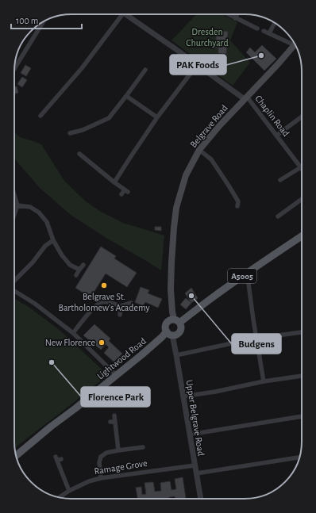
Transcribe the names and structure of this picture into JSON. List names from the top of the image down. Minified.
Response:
{"streets":{"main road":["Belgrave Road","A5005","Lightwood Road"],"street":["Chaplin Road","Upper Belgrave Road","Ramage Grove"]},"crossings":[["Chaplin Road","Belgrave Road"],["Belgrave Road","A5005"],["Belgrave Road","Lightwood Road"],["Belgrave Road","Upper Belgrave Road"],["A5005","Lightwood Road"],["A5005","Upper Belgrave Road"],["Lightwood Road","Upper Belgrave Road"],["Upper Belgrave Road","Ramage Grove"]],"parks":["Dresden Churchyard"],"places":["PAK Foods","Belgrave St. Bartholomew's Academy","Budgens","New Florence","Florence Park"],"scale_bar":"100 m"}
